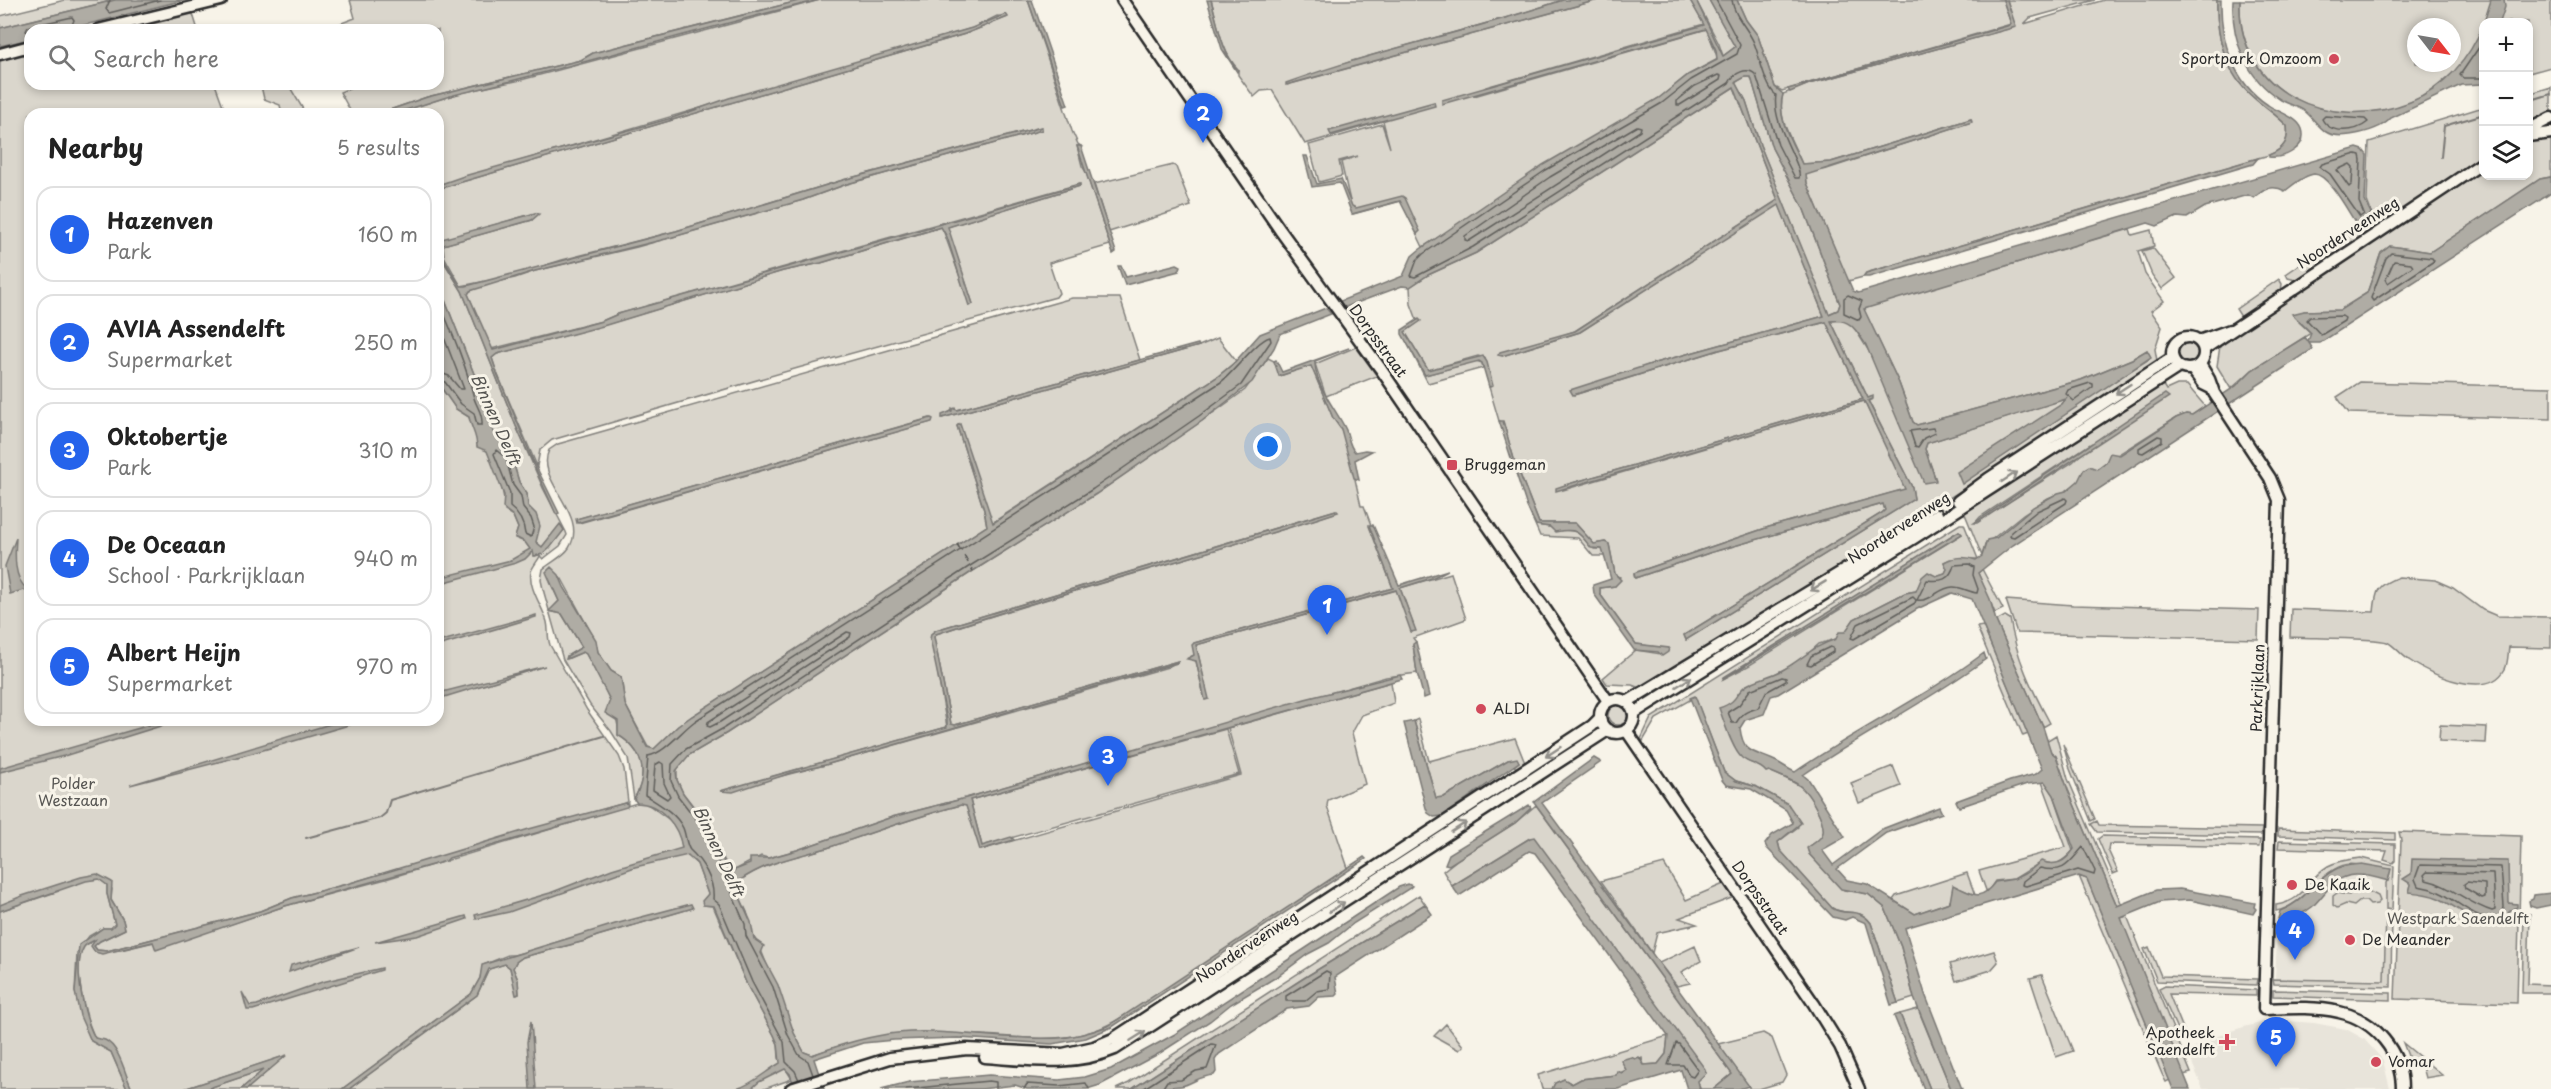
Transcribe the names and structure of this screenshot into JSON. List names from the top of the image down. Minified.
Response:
{"streets":{"street":["Noorderveenweg","Dorpsstraat","Parkrijklaan"]},"crossings":[["Noorderveenweg","Dorpsstraat"],["Noorderveenweg","Parkrijklaan"]],"water":["Binnen Delft"],"parks":["Polder Westzaan","Westpark Saendelft"],"places":{"other":["Sportpark Omzoom","ALDI","De Kaaik","De Meander","Vomar"],"transit":["Bruggeman"],"health":["Apotheek Saendelft"]},"north":"bottom right","page":{"map_buttons":["+","−"],"search":"Search here","pins":["2","1","3","4","5"],"heading":["Nearby","5 results"],"list":[{"mark":"1","name":"Hazenven","note":"Park","value":"160 m"},{"mark":"2","name":"AVIA Assendelft","note":"Supermarket","value":"250 m"},{"mark":"3","name":"Oktobertje","note":"Park","value":"310 m"},{"mark":"4","name":"De Oceaan","note":"School · Parkrijklaan","value":"940 m"},{"mark":"5","name":"Albert Heijn","note":"Supermarket","value":"970 m"}]}}
